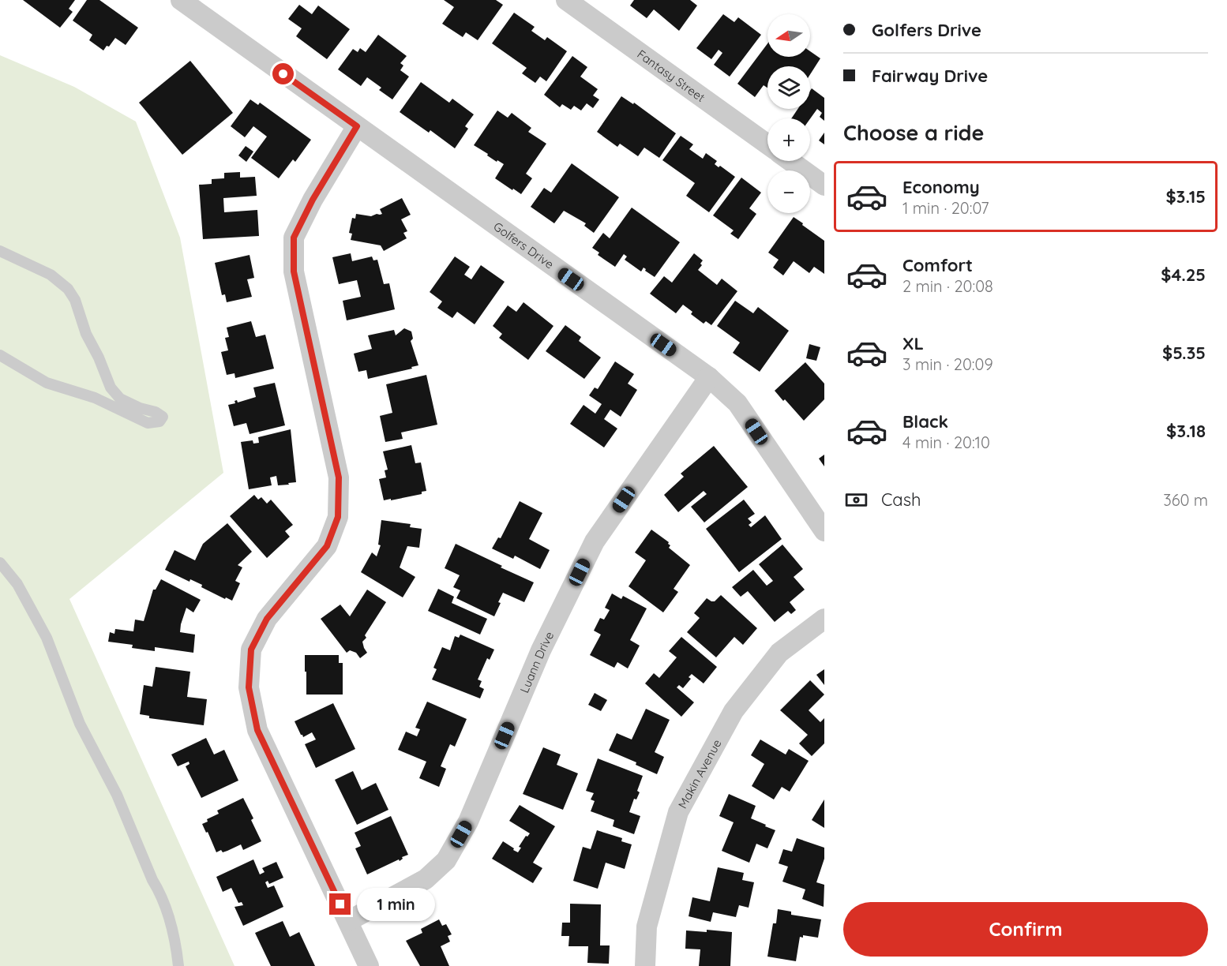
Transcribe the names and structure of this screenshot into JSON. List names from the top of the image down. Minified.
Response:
{"streets":{"street":["Fantasy Street","Golfers Drive","Luann Drive","Makin Avenue"]},"crossings":[["Golfers Drive","Luann Drive"]],"north":"left","page":{"banner":["Golfers Drive","Fairway Drive"],"map_buttons":["+","−"],"heading":"Choose a ride","list":[{"name":"Economy","note":"1 min · 20:07","value":"$3.15"},{"name":"Comfort","note":"2 min · 20:08","value":"$4.25"},{"name":"XL","note":"3 min · 20:09","value":"$5.35"},{"name":"Black","note":"4 min · 20:10","value":"$3.18"}],"pay":["Cash","360 m"],"bubble":"1 min","buttons":"Confirm"}}
